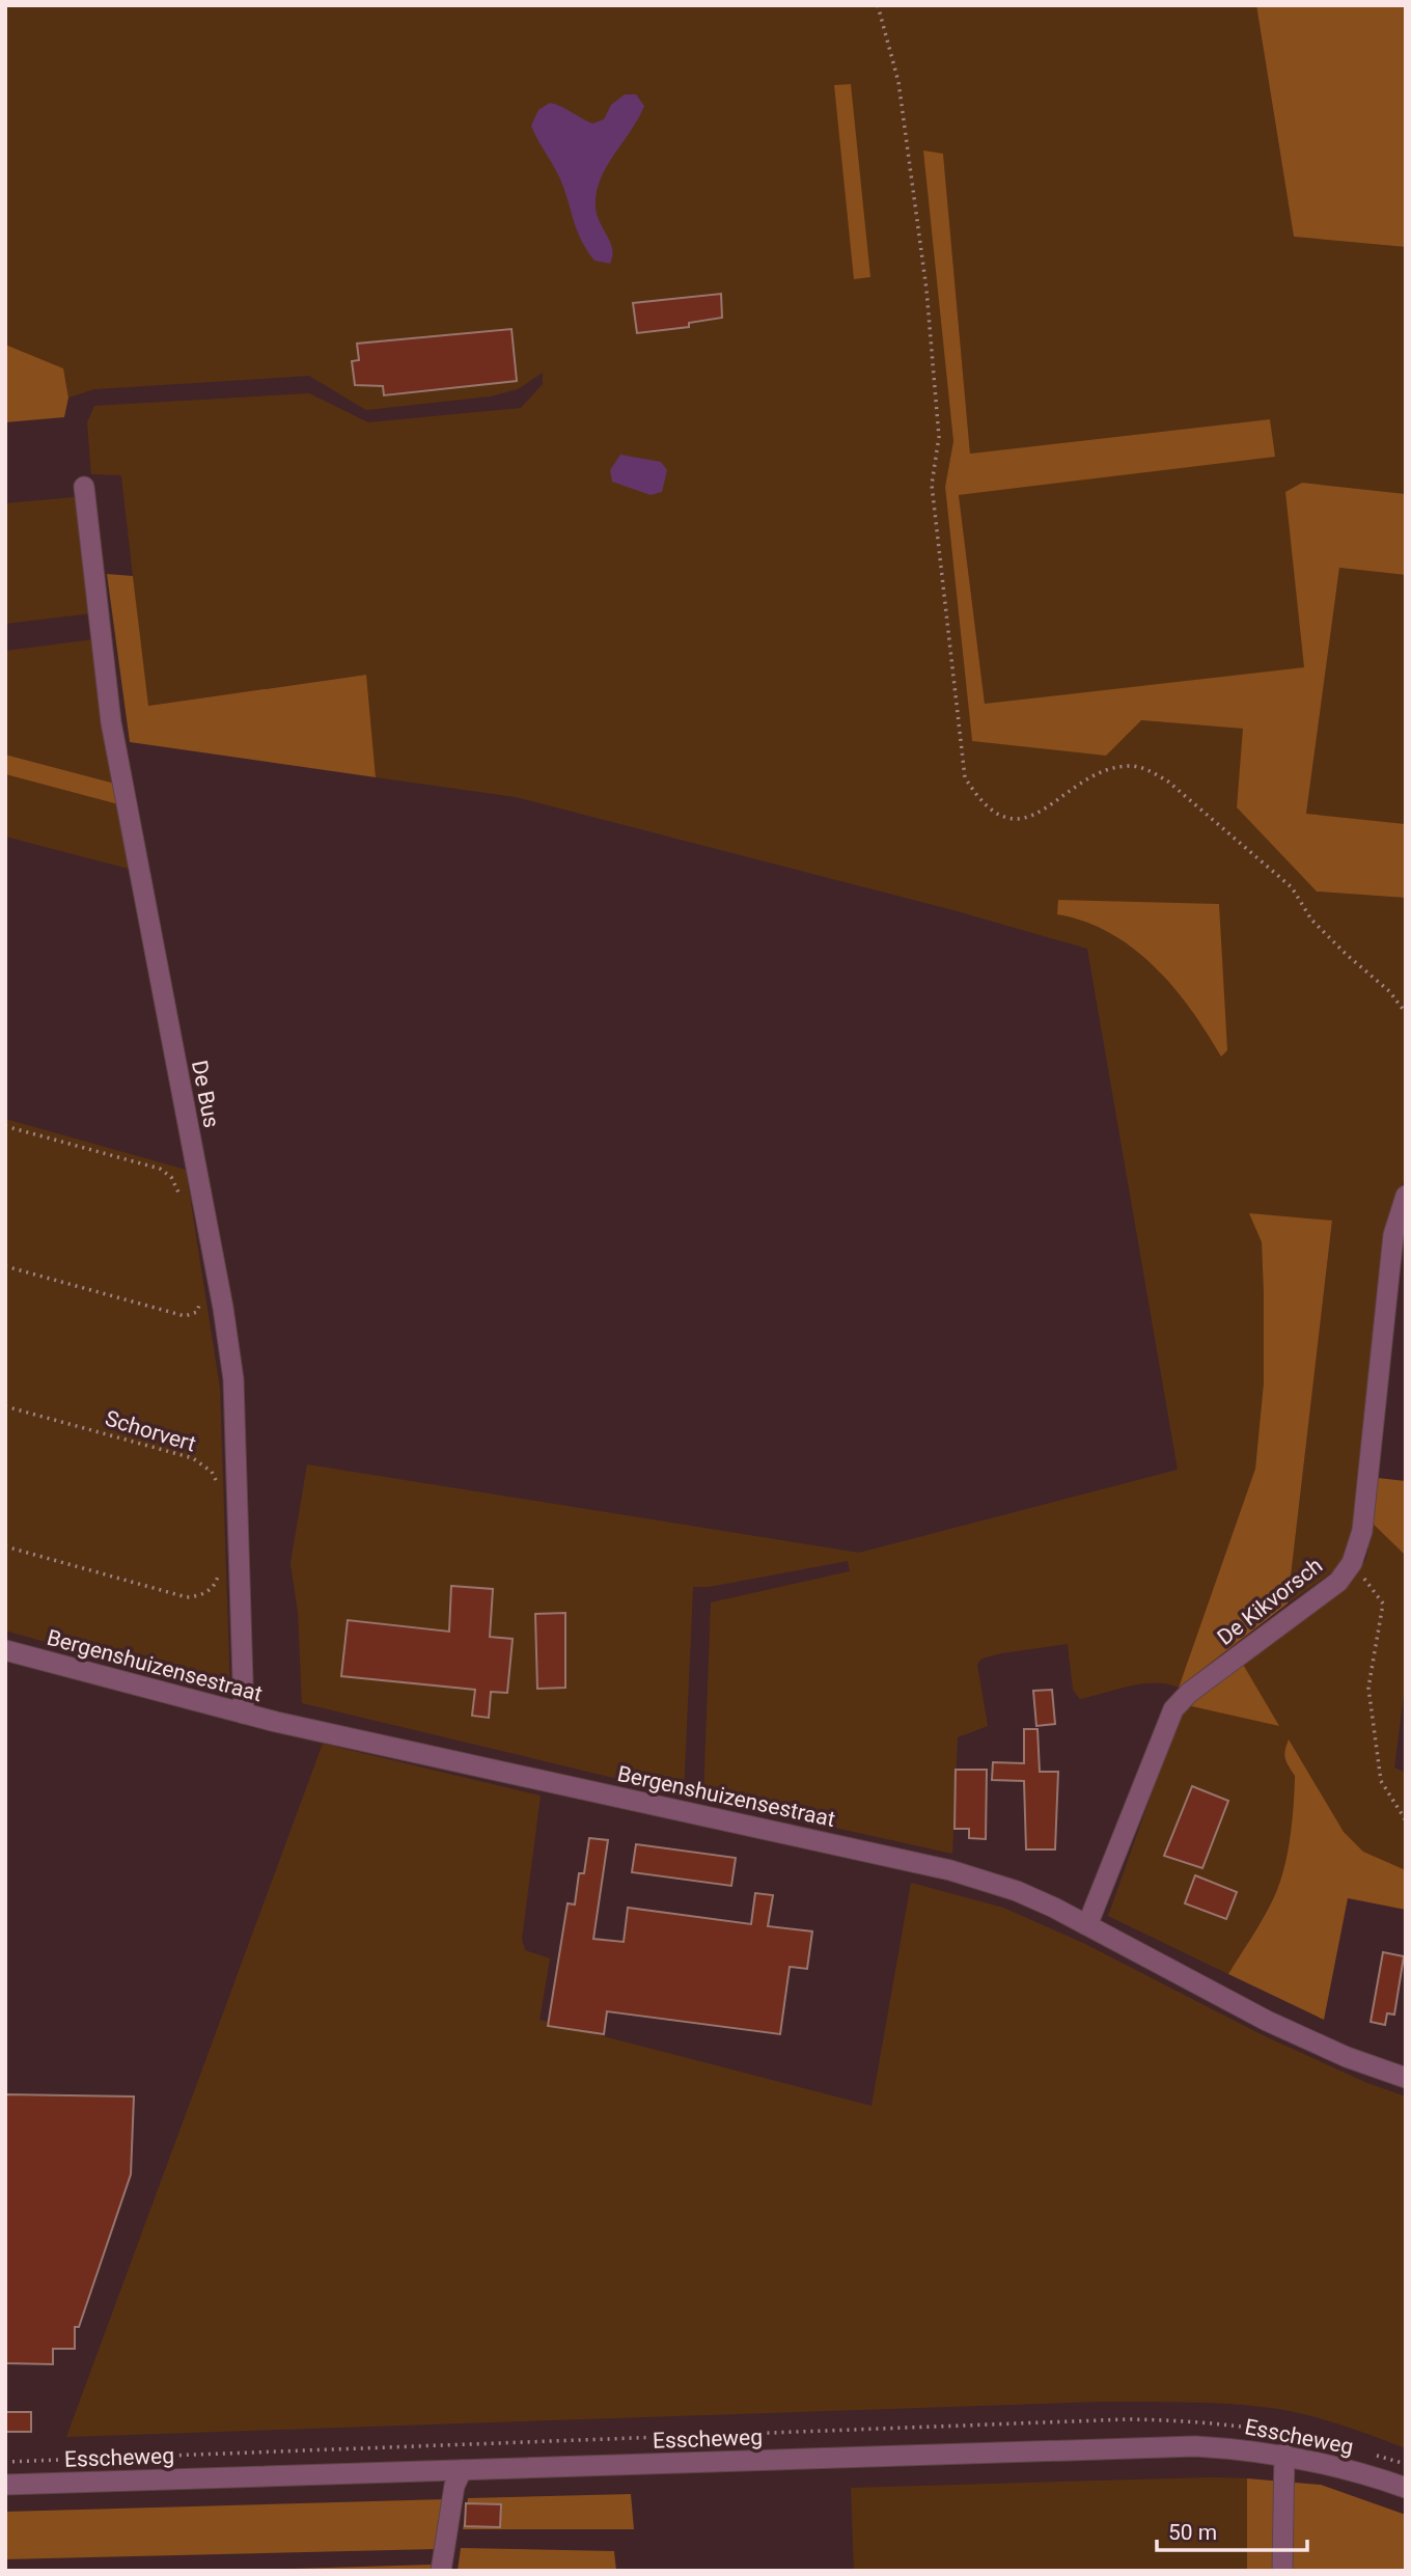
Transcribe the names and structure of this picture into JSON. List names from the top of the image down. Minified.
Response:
{"streets":{"street":["De Bus","De Kikvorsch","Bergenshuizensestraat","Esscheweg"],"path":["Schorvert"]},"crossings":[["De Bus","Bergenshuizensestraat"],["De Kikvorsch","Bergenshuizensestraat"]],"scale_bar":"50 m"}
